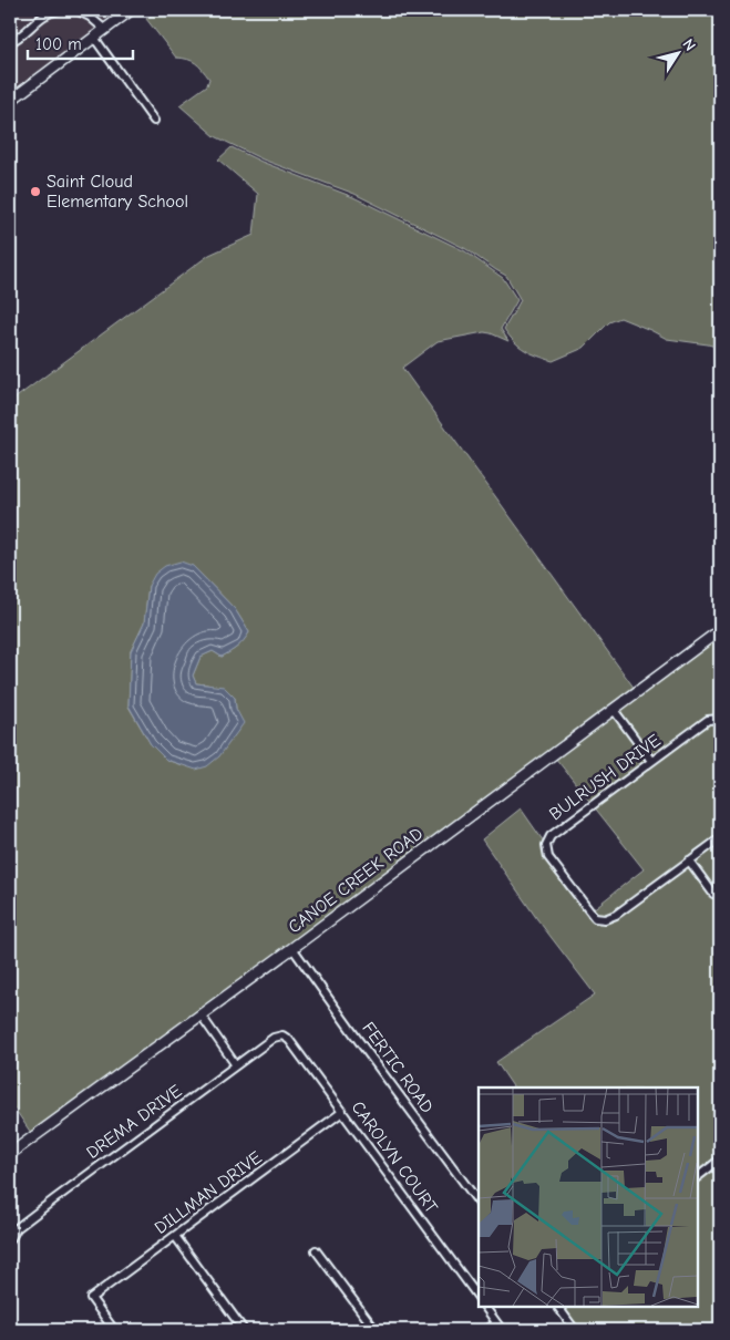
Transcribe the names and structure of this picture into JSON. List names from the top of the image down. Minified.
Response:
{"streets":{"main road":["CANOE CREEK ROAD"],"street":["BULRUSH DRIVE","FERTIC ROAD","DREMA DRIVE","CAROLYN COURT","DILLMAN DRIVE"]},"crossings":[["CANOE CREEK ROAD","FERTIC ROAD"],["DREMA DRIVE","CAROLYN COURT"],["CAROLYN COURT","DILLMAN DRIVE"]],"places":["Saint Cloud Elementary School"],"scale_bar":"100 m","north":"top right"}
